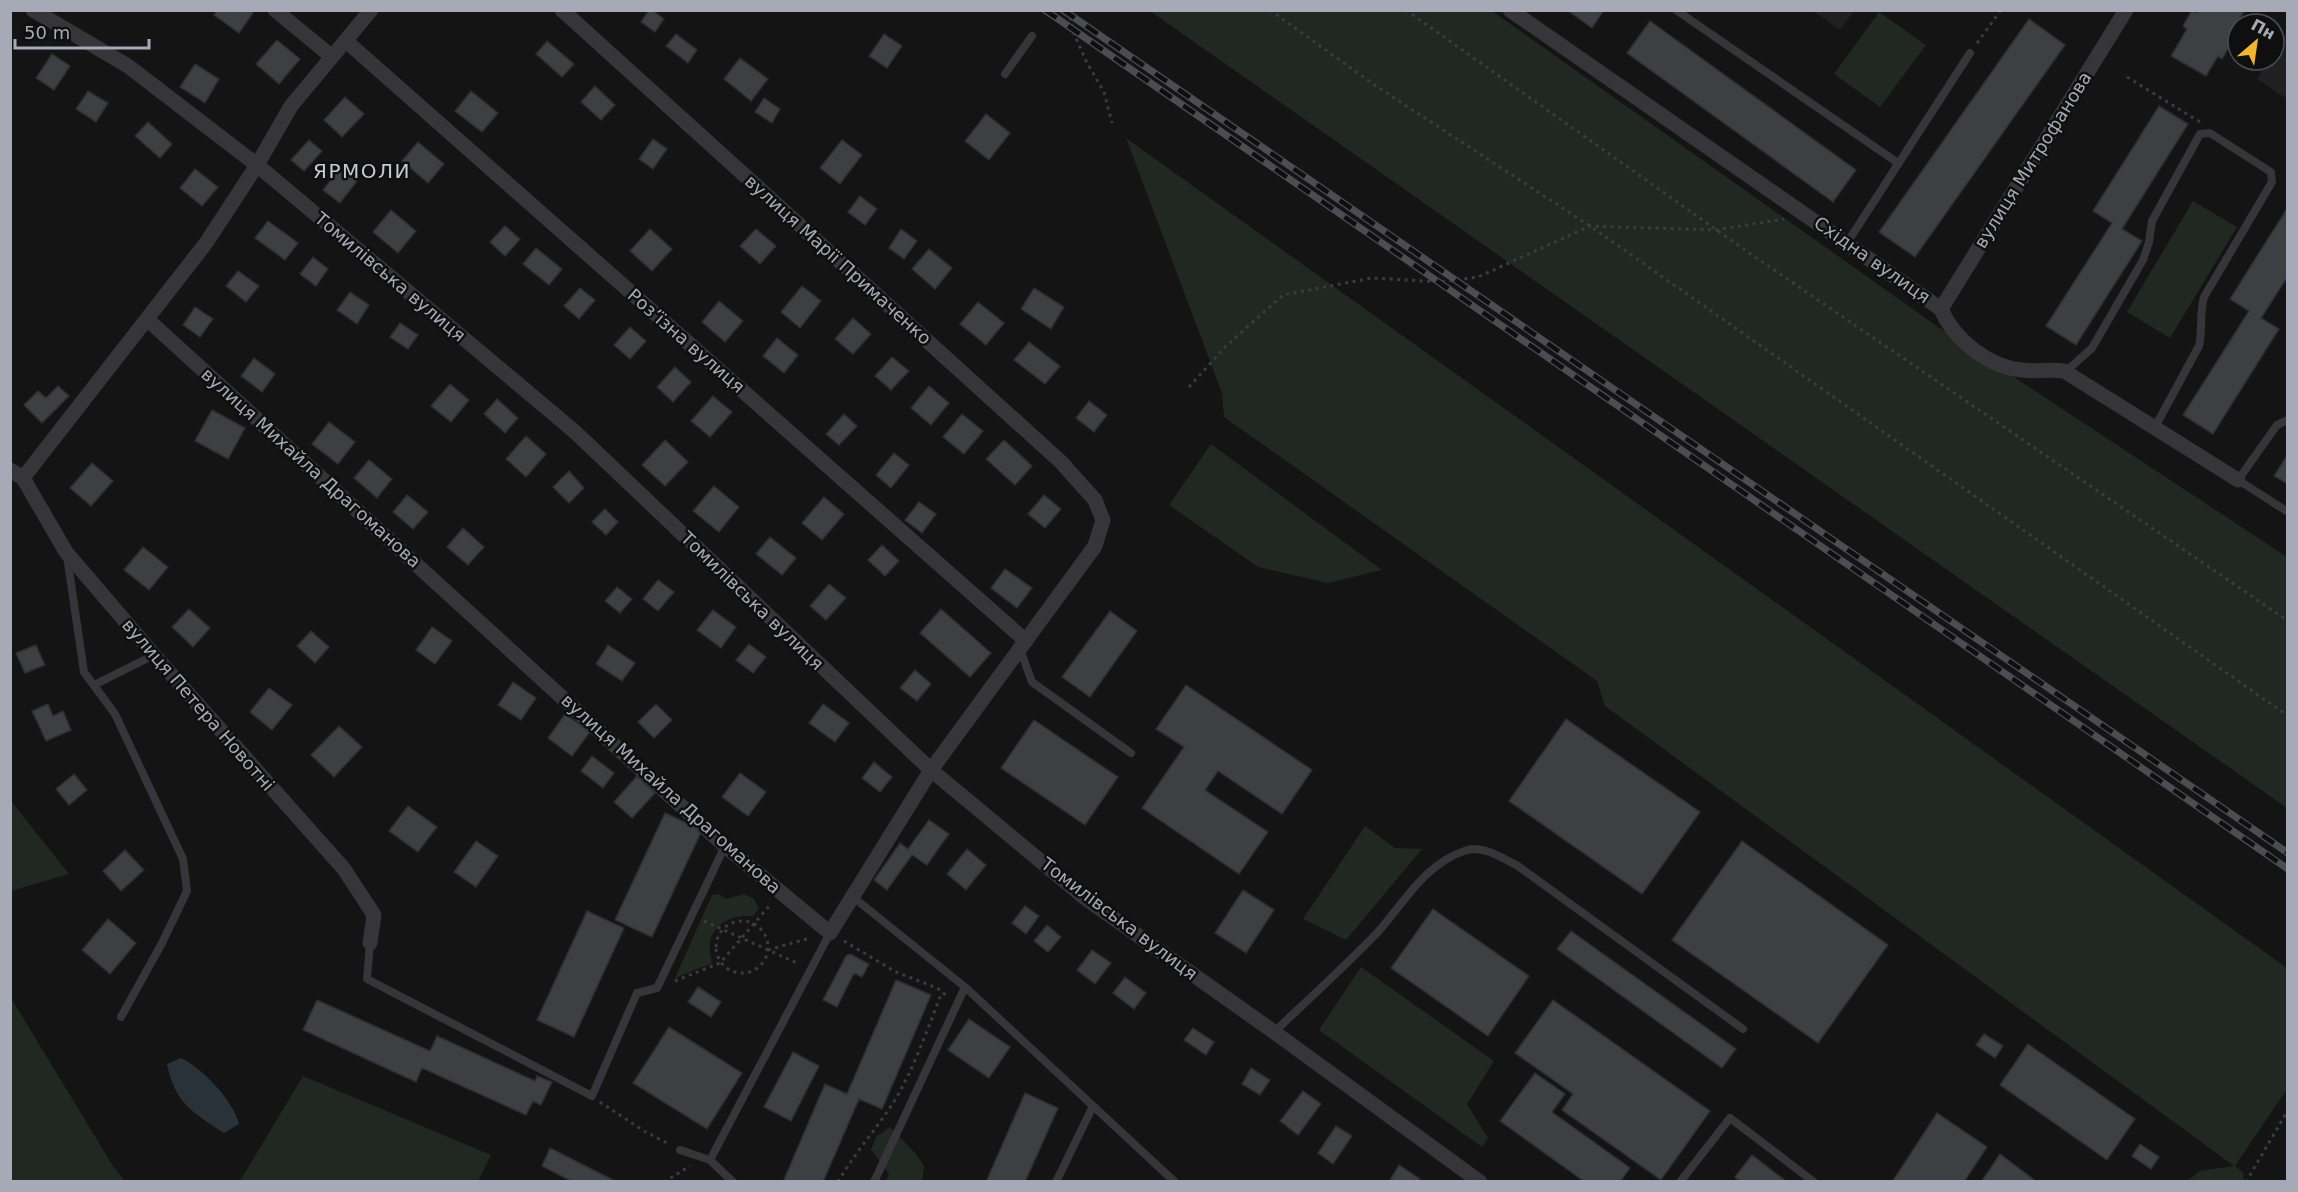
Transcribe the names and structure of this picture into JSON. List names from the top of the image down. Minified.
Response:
{"streets":{"street":["вулиця Митрофанова","вулиця Марії Примаченко","Східна вулиця","Томилівська вулиця","Розʼїзна вулиця","вулиця Михайла Драгоманова","вулиця Петера Новотні"]},"crossings":[["вулиця Митрофанова","Східна вулиця"],["вулиця Марії Примаченко","Розʼїзна вулиця"]],"districts":["ЯРМОЛИ"],"scale_bar":"50 m","north":"top right"}
